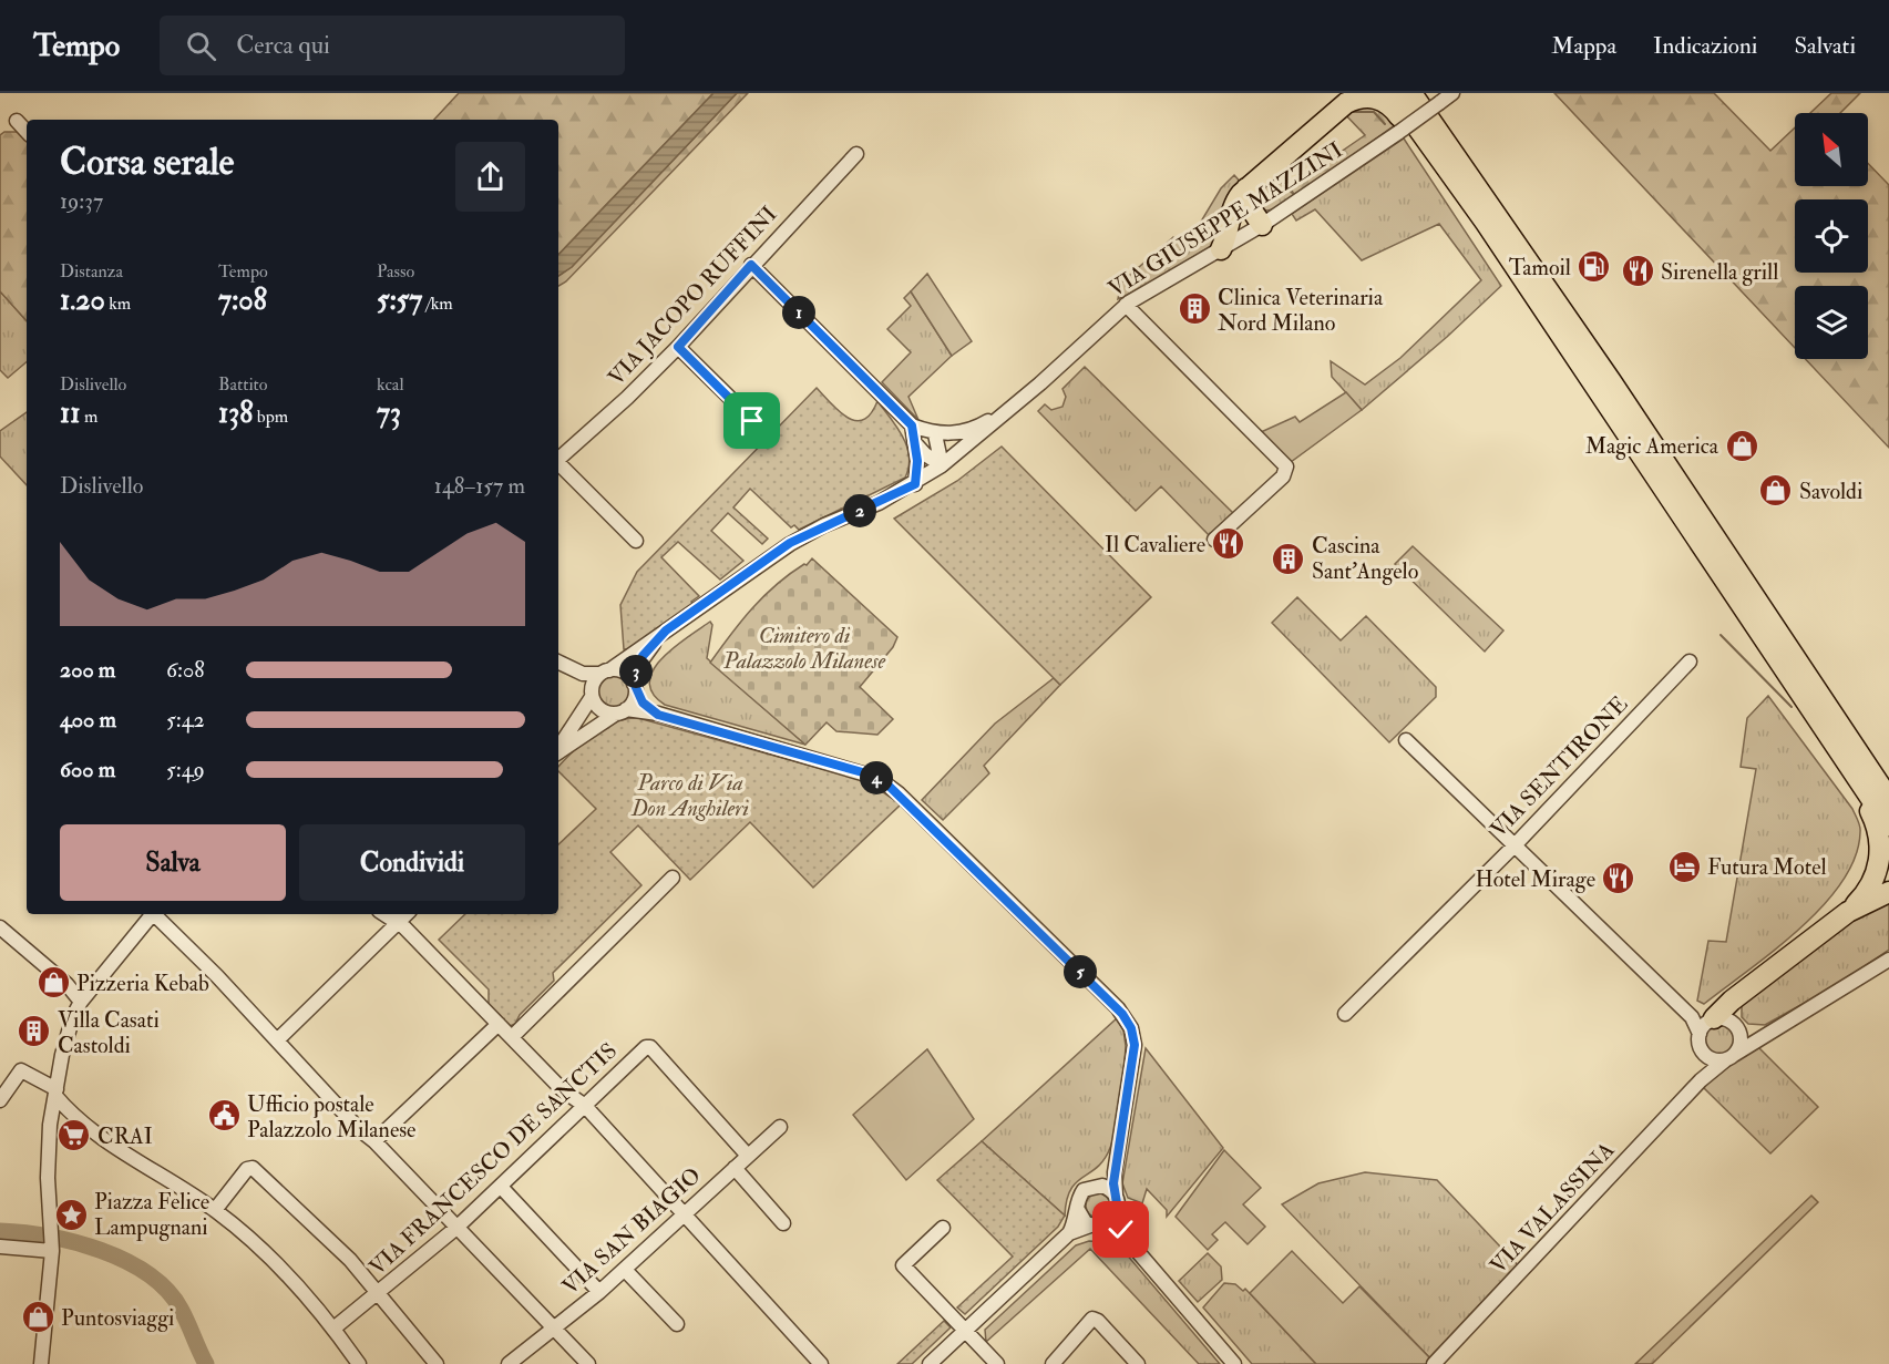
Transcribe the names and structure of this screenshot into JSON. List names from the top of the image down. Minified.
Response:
{"streets":{"street":["VIA GIUSEPPE MAZZINI","VIA JACOPO RUFFINI","VIA SENTIRONE","VIA FRANCESCO DE SANCTIS","VIA VALASSINA","VIA SAN BIAGIO"]},"crossings":[["VIA FRANCESCO DE SANCTIS","VIA SAN BIAGIO"]],"parks":["Cimitero di Palazzolo Milanese","Parco di Via Don Anghileri"],"places":{"fuel station":["Tamoil"],"restaurant":["Sirenella grill","Il Cavaliere","Hotel Mirage"],"building":["Clinica Veterinaria Nord Milano","Cascina Sant'Angelo","Villa Casati Castoldi"],"shop":["Magic America","Savoldi","Pizzeria Kebab","Puntosviaggi"],"hotel":["Futura Motel"],"public building":["Ufficio postale Palazzolo Milanese"],"supermarket":["CRAI"],"place":["Piazza Felice Lampugnani"]},"north":"top left","page":{"header":"Tempo","search":"Cerca qui","nav":["Mappa","Indicazioni","Salvati"],"heading":["Corsa serale","19:37"],"stats":[["Distanza","1.20 km"],["Tempo","7:08"],["Passo","5:57 /km"],["Dislivello","11 m"],["Battito","138 bpm"],["kcal","73"]],"pins":["1","2","3","4","5"],"chart":["Dislivello","148–157 m"],"list":[{"name":"200 m","note":"6:08"},{"name":"400 m","note":"5:42"},{"name":"600 m","note":"5:49"}],"buttons":["Salva","Condividi"]}}
